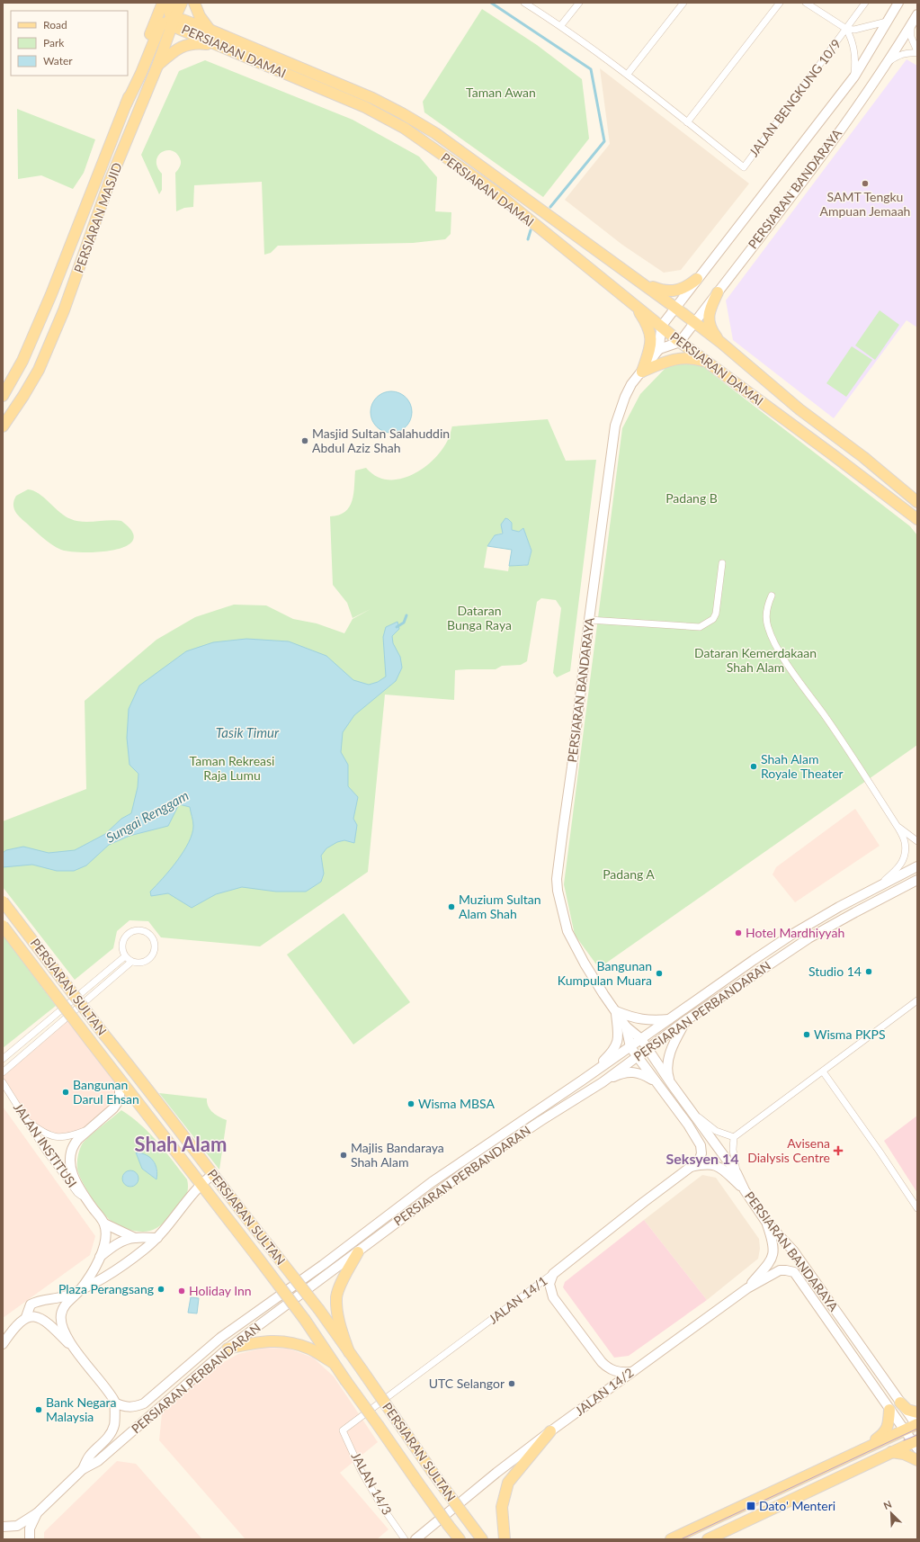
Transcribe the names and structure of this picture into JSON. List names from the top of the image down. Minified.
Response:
{"streets":{"main road":["PERSIARAN DAMAI","PERSIARAN BANDARAYA","PERSIARAN MASJID","PERSIARAN SULTAN","PERSIARAN PERBANDARAN","JALAN INSTITUSI","JALAN 14/1","JALAN 14/2"],"street":["JALAN BENGKUNG 10/9","JALAN 14/3"]},"crossings":[["PERSIARAN DAMAI","PERSIARAN BANDARAYA"],["PERSIARAN DAMAI","PERSIARAN MASJID"],["PERSIARAN BANDARAYA","PERSIARAN PERBANDARAN"],["PERSIARAN BANDARAYA","JALAN 14/1"],["PERSIARAN BANDARAYA","JALAN 14/2"],["JALAN 14/1","JALAN 14/3"]],"districts":["Shah Alam","Seksyen 14"],"water":["Tasik Timur","Sungai Renggam"],"parks":["Taman Awan","Padang B","Dataran Bunga Raya","Dataran Kemerdakaan Shah Alam","Taman Rekreasi Raja Lumu","Padang A"],"places":{"other":["SAMT Tengku Ampuan Jemaah","Masjid Sultan Salahuddin Abdul Aziz Shah","Shah Alam Royale Theater","Muzium Sultan Alam Shah","Hotel Mardhiyyah","Studio 14","Bangunan Kumpulan Muara","Wisma PKPS","Bangunan Darul Ehsan","Wisma MBSA","Majlis Bandaraya Shah Alam","Plaza Perangsang","Holiday Inn","UTC Selangor","Bank Negara Malaysia"],"health":["Avisena Dialysis Centre"],"transit":["Dato' Menteri"]},"legend":["Road","Park","Water"],"north":"top left"}
